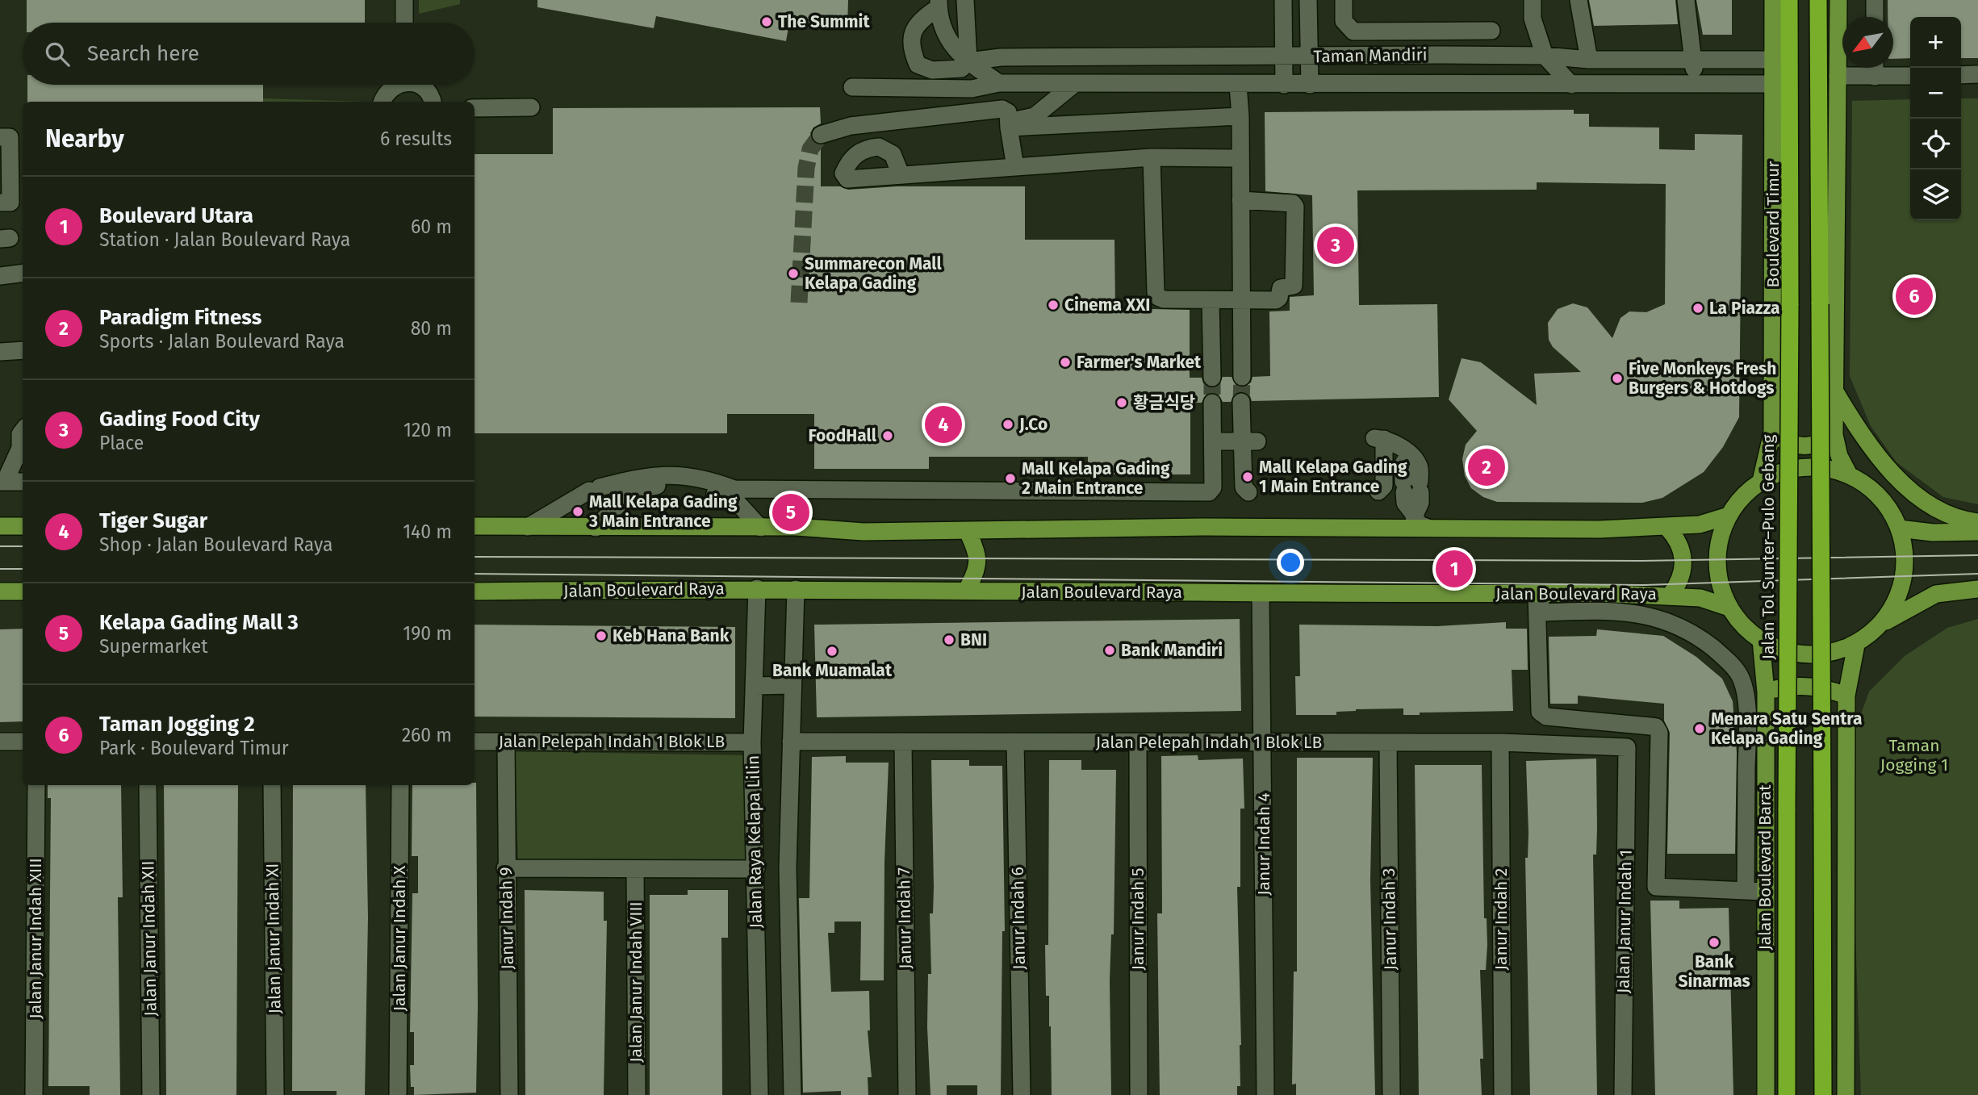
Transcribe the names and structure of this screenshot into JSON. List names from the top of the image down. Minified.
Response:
{"streets":{"highway":["Jalan Tol Sunter–Pulo Gebang"],"main road":["Boulevard Timur","Jalan Boulevard Raya","Jalan Boulevard Barat"],"street":["Taman Mandiri","Jalan Pelepah Indah 1 Blok LB","Jalan Raya Kelapa Lilin","Janur Indah 4","Janur Indah 9","Janur Indah 7","Janur Indah 6","Janur Indah 5","Janur Indah 3","Janur Indah 2","Jalan Janur Indah 1","Jalan Janur Indah XIII","Jalan Janur Indah XII","Jalan Janur Indah XI","Jalan Janur Indah X","Jalan Janur Indah VIII"]},"crossings":[["Taman Mandiri","Boulevard Timur"],["Boulevard Timur","Jalan Boulevard Raya"],["Boulevard Timur","Jalan Boulevard Barat"],["Jalan Boulevard Raya","Jalan Raya Kelapa Lilin"],["Jalan Boulevard Raya","Janur Indah 4"],["Jalan Boulevard Raya","Jalan Boulevard Barat"],["Jalan Pelepah Indah 1 Blok LB","Jalan Raya Kelapa Lilin"],["Jalan Pelepah Indah 1 Blok LB","Janur Indah 4"],["Jalan Pelepah Indah 1 Blok LB","Janur Indah 9"],["Jalan Pelepah Indah 1 Blok LB","Janur Indah 7"],["Jalan Pelepah Indah 1 Blok LB","Janur Indah 6"],["Jalan Pelepah Indah 1 Blok LB","Janur Indah 5"],["Jalan Pelepah Indah 1 Blok LB","Janur Indah 3"],["Jalan Pelepah Indah 1 Blok LB","Janur Indah 2"],["Jalan Pelepah Indah 1 Blok LB","Jalan Janur Indah 1"]],"parks":["Taman Jogging 1"],"places":["The Summit","Summarecon Mall Kelapa Gading","Cinema XXI","La Piazza","Farmer's Market","Five Monkeys Fresh Burgers & Hotdogs","황금식당","J.Co","FoodHall","Mall Kelapa Gading 1 Main Entrance","Mall Kelapa Gading 2 Main Entrance","Mall Kelapa Gading 3 Main Entrance","Keb Hana Bank","BNI","Bank Mandiri","Bank Muamalat","Menara Satu Sentra Kelapa Gading","Bank Sinarmas"],"north":"bottom left","page":{"map_buttons":["+","−"],"search":"Search here","heading":["Nearby","6 results"],"list":[{"mark":"1","name":"Boulevard Utara","note":"Station · Jalan Boulevard Raya","value":"60 m"},{"mark":"2","name":"Paradigm Fitness","note":"Sports · Jalan Boulevard Raya","value":"80 m"},{"mark":"3","name":"Gading Food City","note":"Place","value":"120 m"},{"mark":"4","name":"Tiger Sugar","note":"Shop · Jalan Boulevard Raya","value":"140 m"},{"mark":"5","name":"Kelapa Gading Mall 3","note":"Supermarket","value":"190 m"},{"mark":"6","name":"Taman Jogging 2","note":"Park · Boulevard Timur","value":"260 m"}],"pins":["3","6","4","2","5","1"]}}
